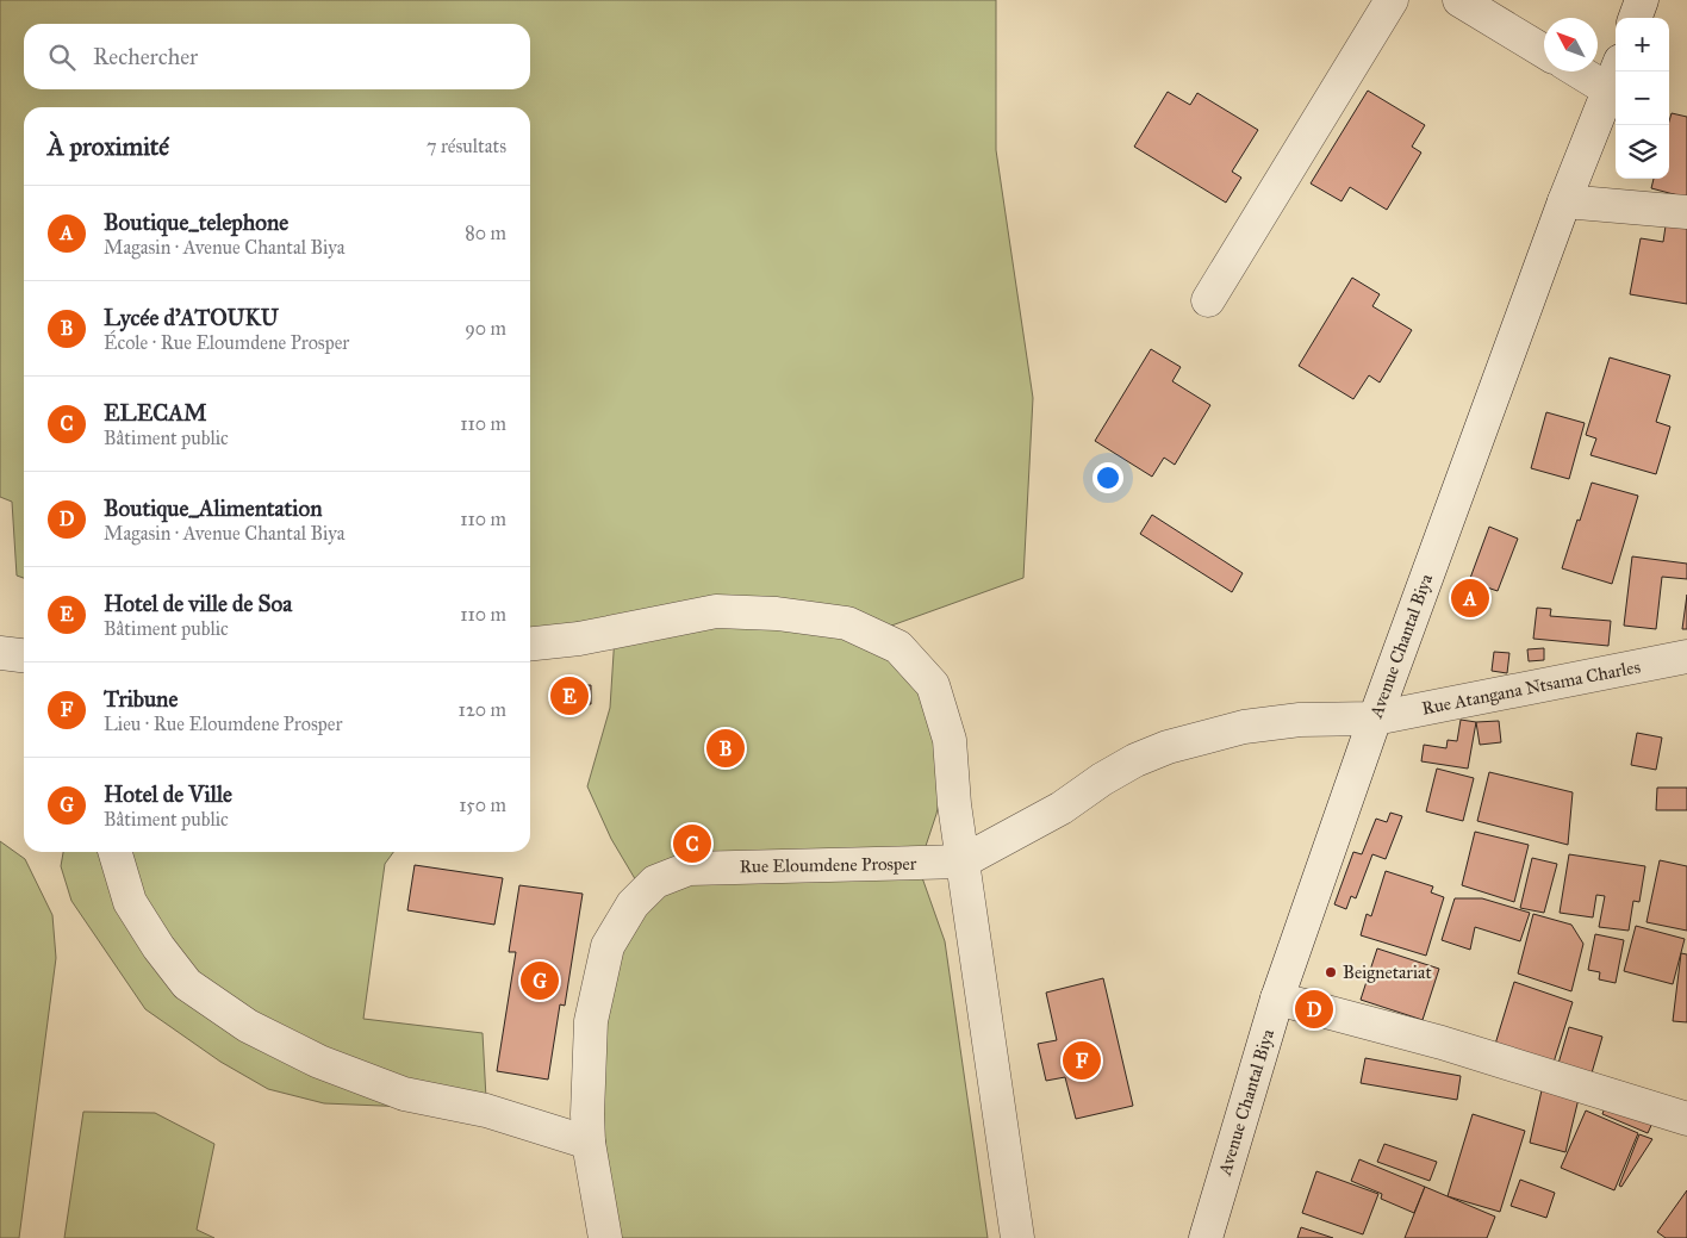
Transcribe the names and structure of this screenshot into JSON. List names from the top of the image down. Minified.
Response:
{"streets":{"street":["Avenue Chantal Biya","Rue Atangana Ntsama Charles","Rue Eloumdene Prosper"]},"crossings":[["Avenue Chantal Biya","Rue Atangana Ntsama Charles"],["Rue Atangana Ntsama Charles","Rue Eloumdene Prosper"]],"places":["Beignetariat"],"north":"top left","page":{"map_buttons":["+","−"],"search":"Rechercher","heading":["À proximité","7 résultats"],"list":[{"mark":"A","name":"Boutique_telephone","note":"Magasin · Avenue Chantal Biya","value":"80 m"},{"mark":"B","name":"Lycée d'ATOUKU","note":"École · Rue Eloumdene Prosper","value":"90 m"},{"mark":"C","name":"ELECAM","note":"Bâtiment public","value":"110 m"},{"mark":"D","name":"Boutique_Alimentation","note":"Magasin · Avenue Chantal Biya","value":"110 m"},{"mark":"E","name":"Hotel de ville de Soa","note":"Bâtiment public","value":"110 m"},{"mark":"F","name":"Tribune","note":"Lieu · Rue Eloumdene Prosper","value":"120 m"},{"mark":"G","name":"Hotel de Ville","note":"Bâtiment public","value":"150 m"}],"pins":["A","E","B","C","G","D","F"]}}
